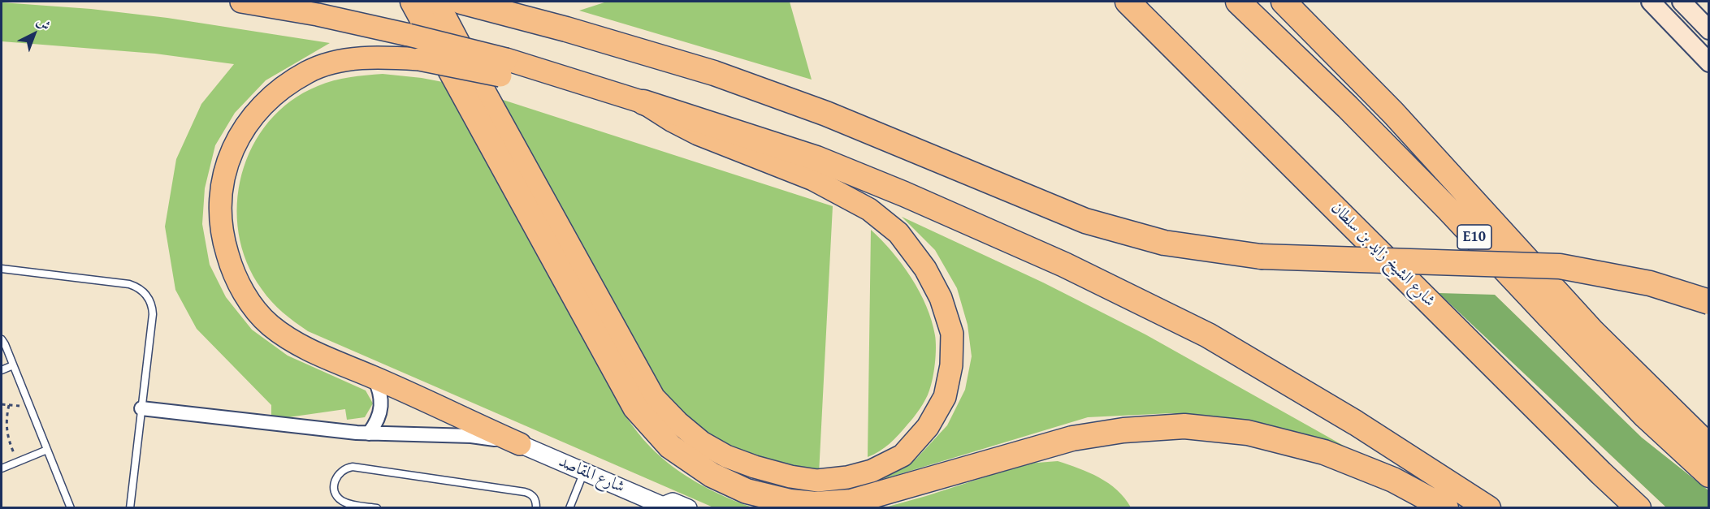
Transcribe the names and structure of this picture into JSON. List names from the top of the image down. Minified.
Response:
{"streets":{"highway":["E10","شارع الشيخ زايد بن سلطان"],"street":["شارع المقاصد"]},"north":"top right"}
